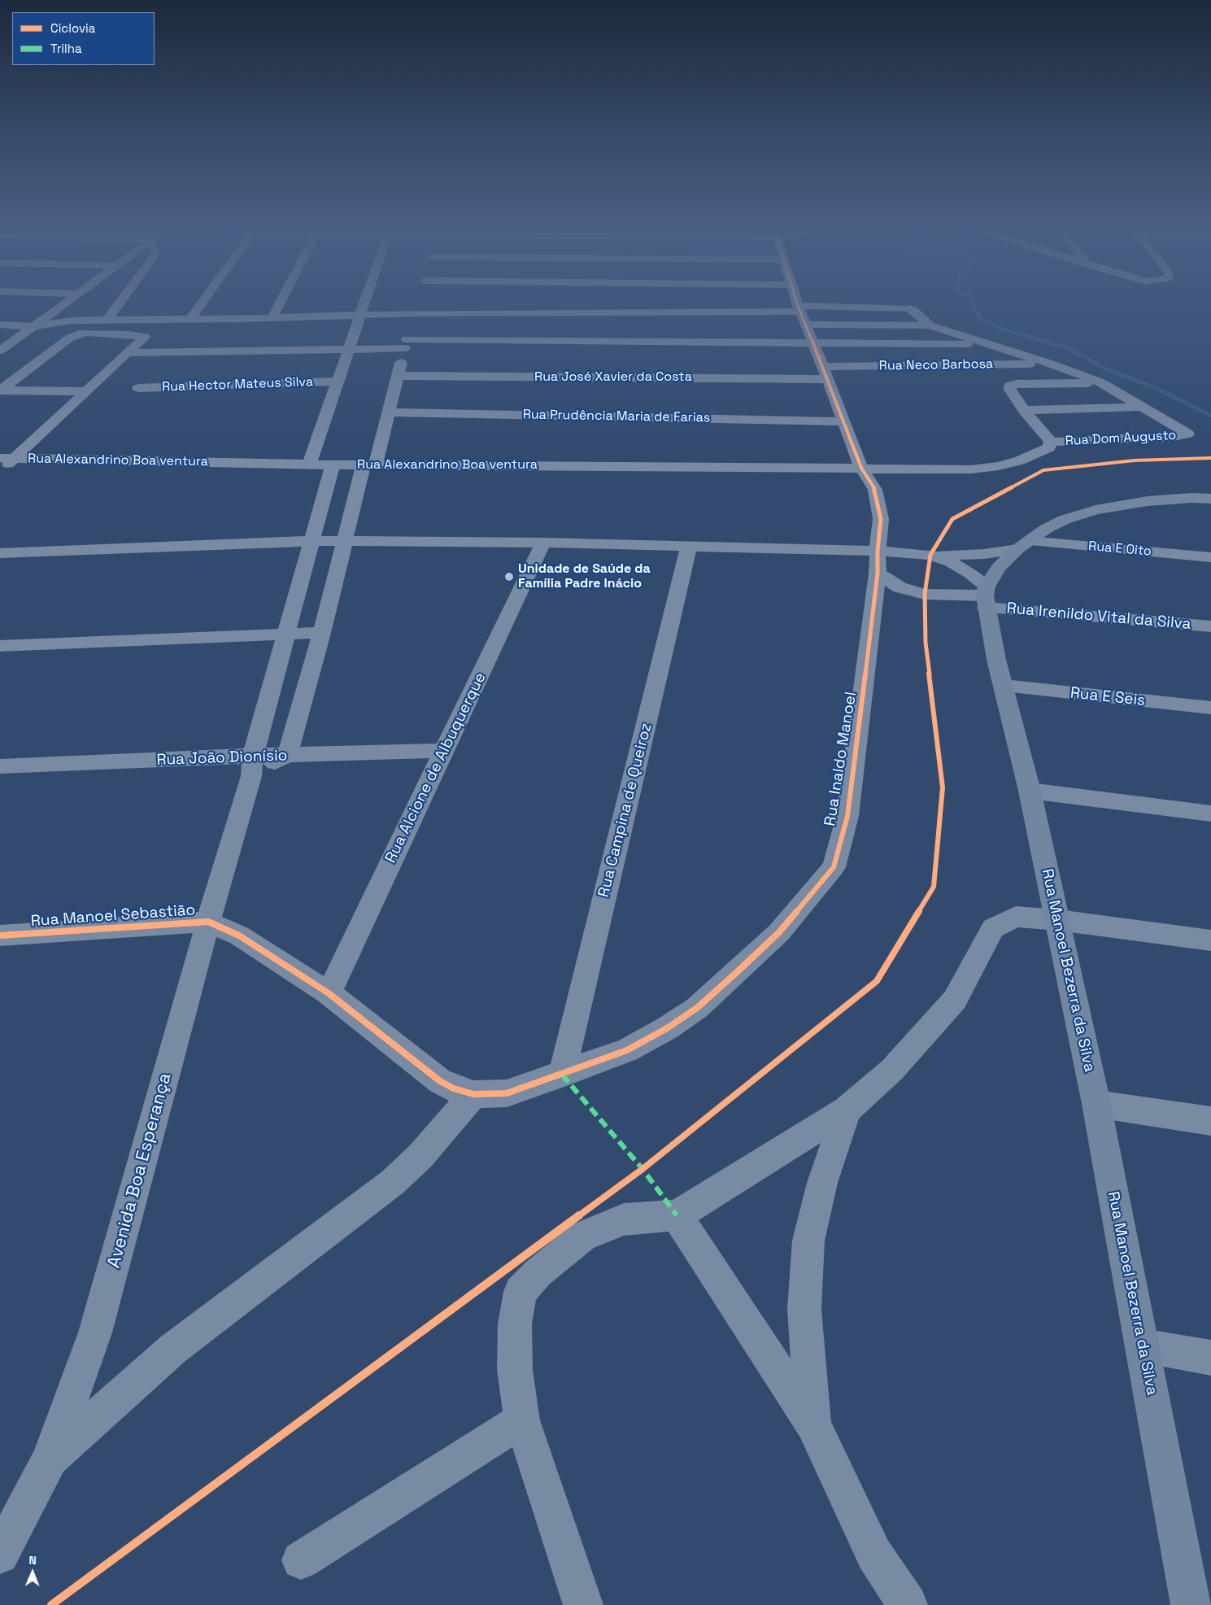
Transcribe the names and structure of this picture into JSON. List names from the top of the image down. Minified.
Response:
{"streets":{"street":["Rua Neco Barbosa","Rua José Xavier da Costa","Rua Hector Mateus Silva","Rua Prudência Maria de Farias","Rua Dom Augusto","Rua Alexandrino Boa ventura","Rua E Oito","Rua Irenildo Vital da Silva","Rua E Seis","Rua João Dionísio","Rua Inaldo Manoel","Rua Alcione de Albuquerque","Rua Campina de Queiroz","Rua Manoel Sebastião","Rua Manoel Bezerra da Silva","Avenida Boa Esperança"]},"crossings":[["Rua Neco Barbosa","Rua Dom Augusto"],["Rua Neco Barbosa","Rua Inaldo Manoel"],["Rua José Xavier da Costa","Rua Inaldo Manoel"],["Rua Prudência Maria de Farias","Rua Inaldo Manoel"],["Rua Dom Augusto","Rua Alexandrino Boa ventura"],["Rua Dom Augusto","Rua Inaldo Manoel"],["Rua Alexandrino Boa ventura","Rua Inaldo Manoel"],["Rua Alexandrino Boa ventura","Avenida Boa Esperança"],["Rua Irenildo Vital da Silva","Rua Inaldo Manoel"],["Rua Irenildo Vital da Silva","Rua Manoel Bezerra da Silva"],["Rua E Seis","Rua Manoel Bezerra da Silva"],["Rua João Dionísio","Rua Alcione de Albuquerque"],["Rua João Dionísio","Avenida Boa Esperança"],["Rua Inaldo Manoel","Rua Campina de Queiroz"],["Rua Inaldo Manoel","Rua Manoel Sebastião"],["Rua Alcione de Albuquerque","Rua Manoel Sebastião"],["Rua Campina de Queiroz","Rua Manoel Sebastião"],["Rua Manoel Sebastião","Avenida Boa Esperança"]],"places":["Unidade de Saúde da Família Padre Inácio"],"legend":["Ciclovia","Trilha"],"north":"top"}
